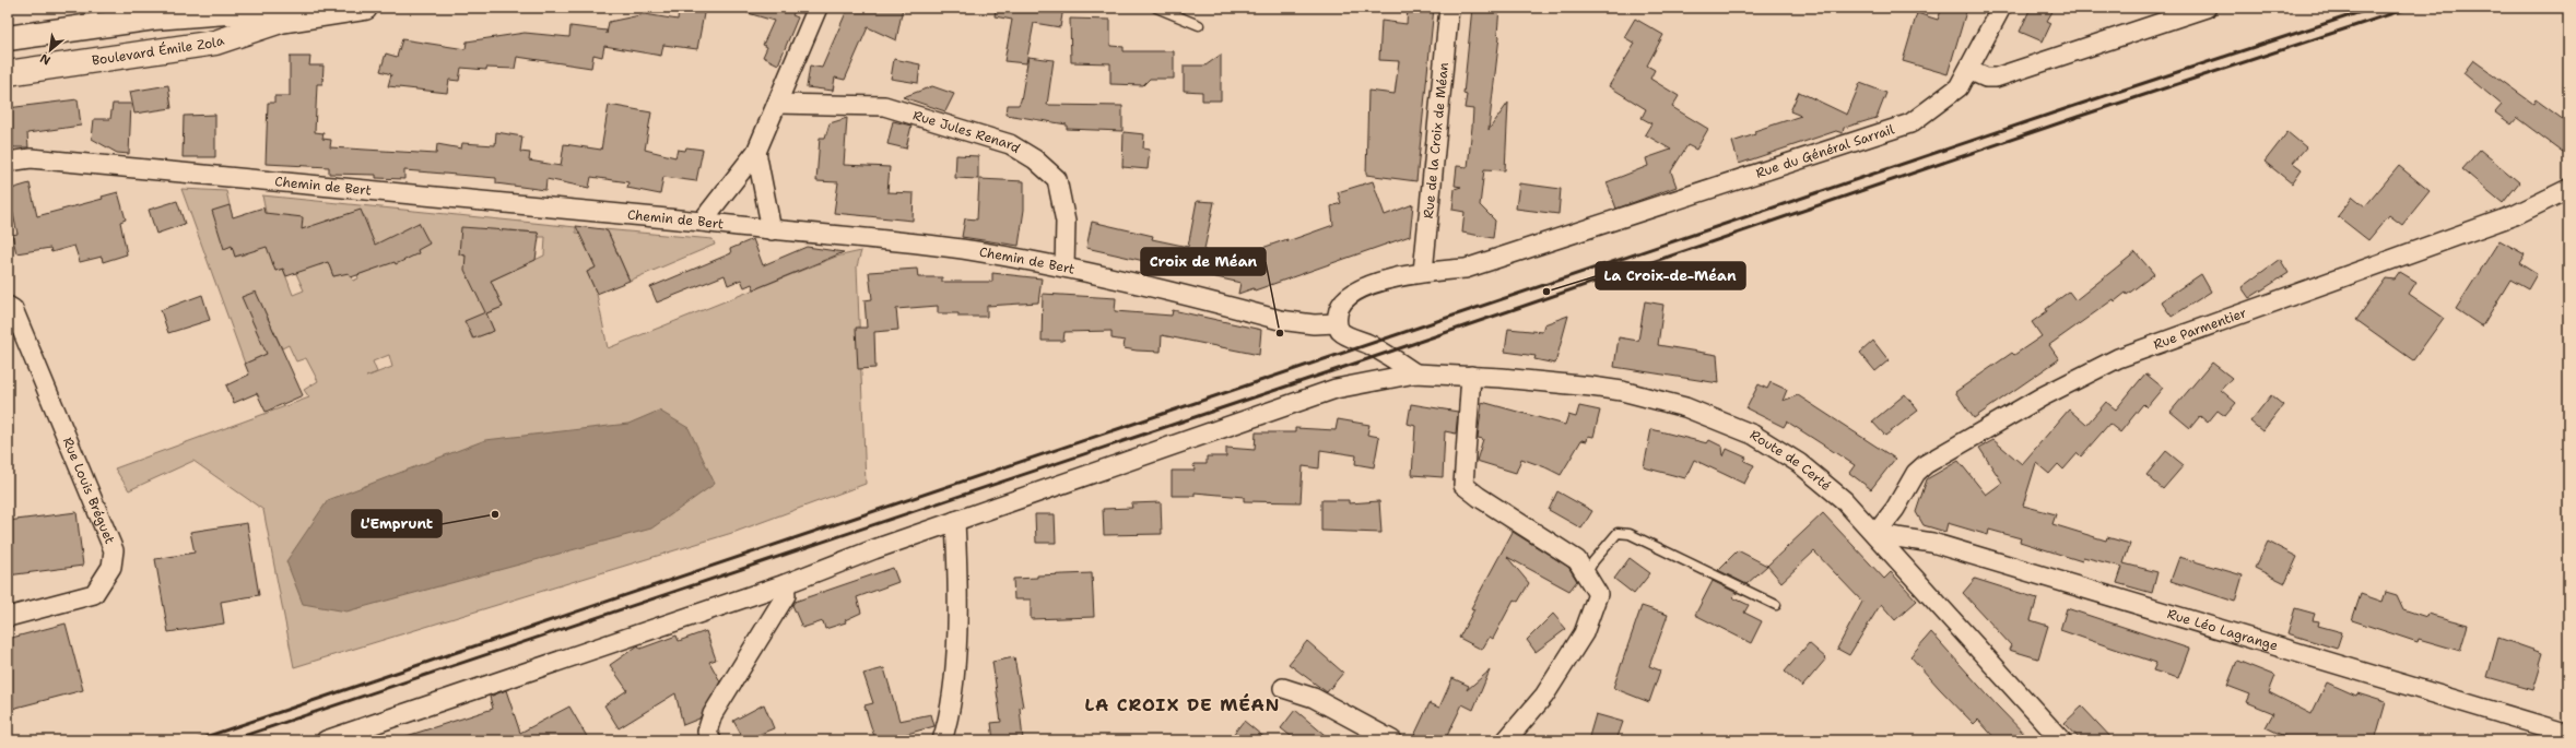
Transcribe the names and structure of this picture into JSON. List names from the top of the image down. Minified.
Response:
{"streets":{"main road":["Boulevard Émile Zola"],"street":["Rue Jules Renard","Rue de la Croix de Méan","Rue du Général Sarrail","Chemin de Bert","Rue Parmentier","Route de Certé","Rue Louis Bréguet","Rue Léo Lagrange"]},"crossings":[["Rue Jules Renard","Chemin de Bert"],["Rue de la Croix de Méan","Rue du Général Sarrail"],["Rue du Général Sarrail","Chemin de Bert"],["Rue Parmentier","Route de Certé"],["Rue Parmentier","Rue Léo Lagrange"],["Route de Certé","Rue Léo Lagrange"]],"districts":["LA CROIX DE MÉAN"],"places":["La Croix-de-Méan","Croix de Méan","L'Emprunt"],"north":"bottom left"}
